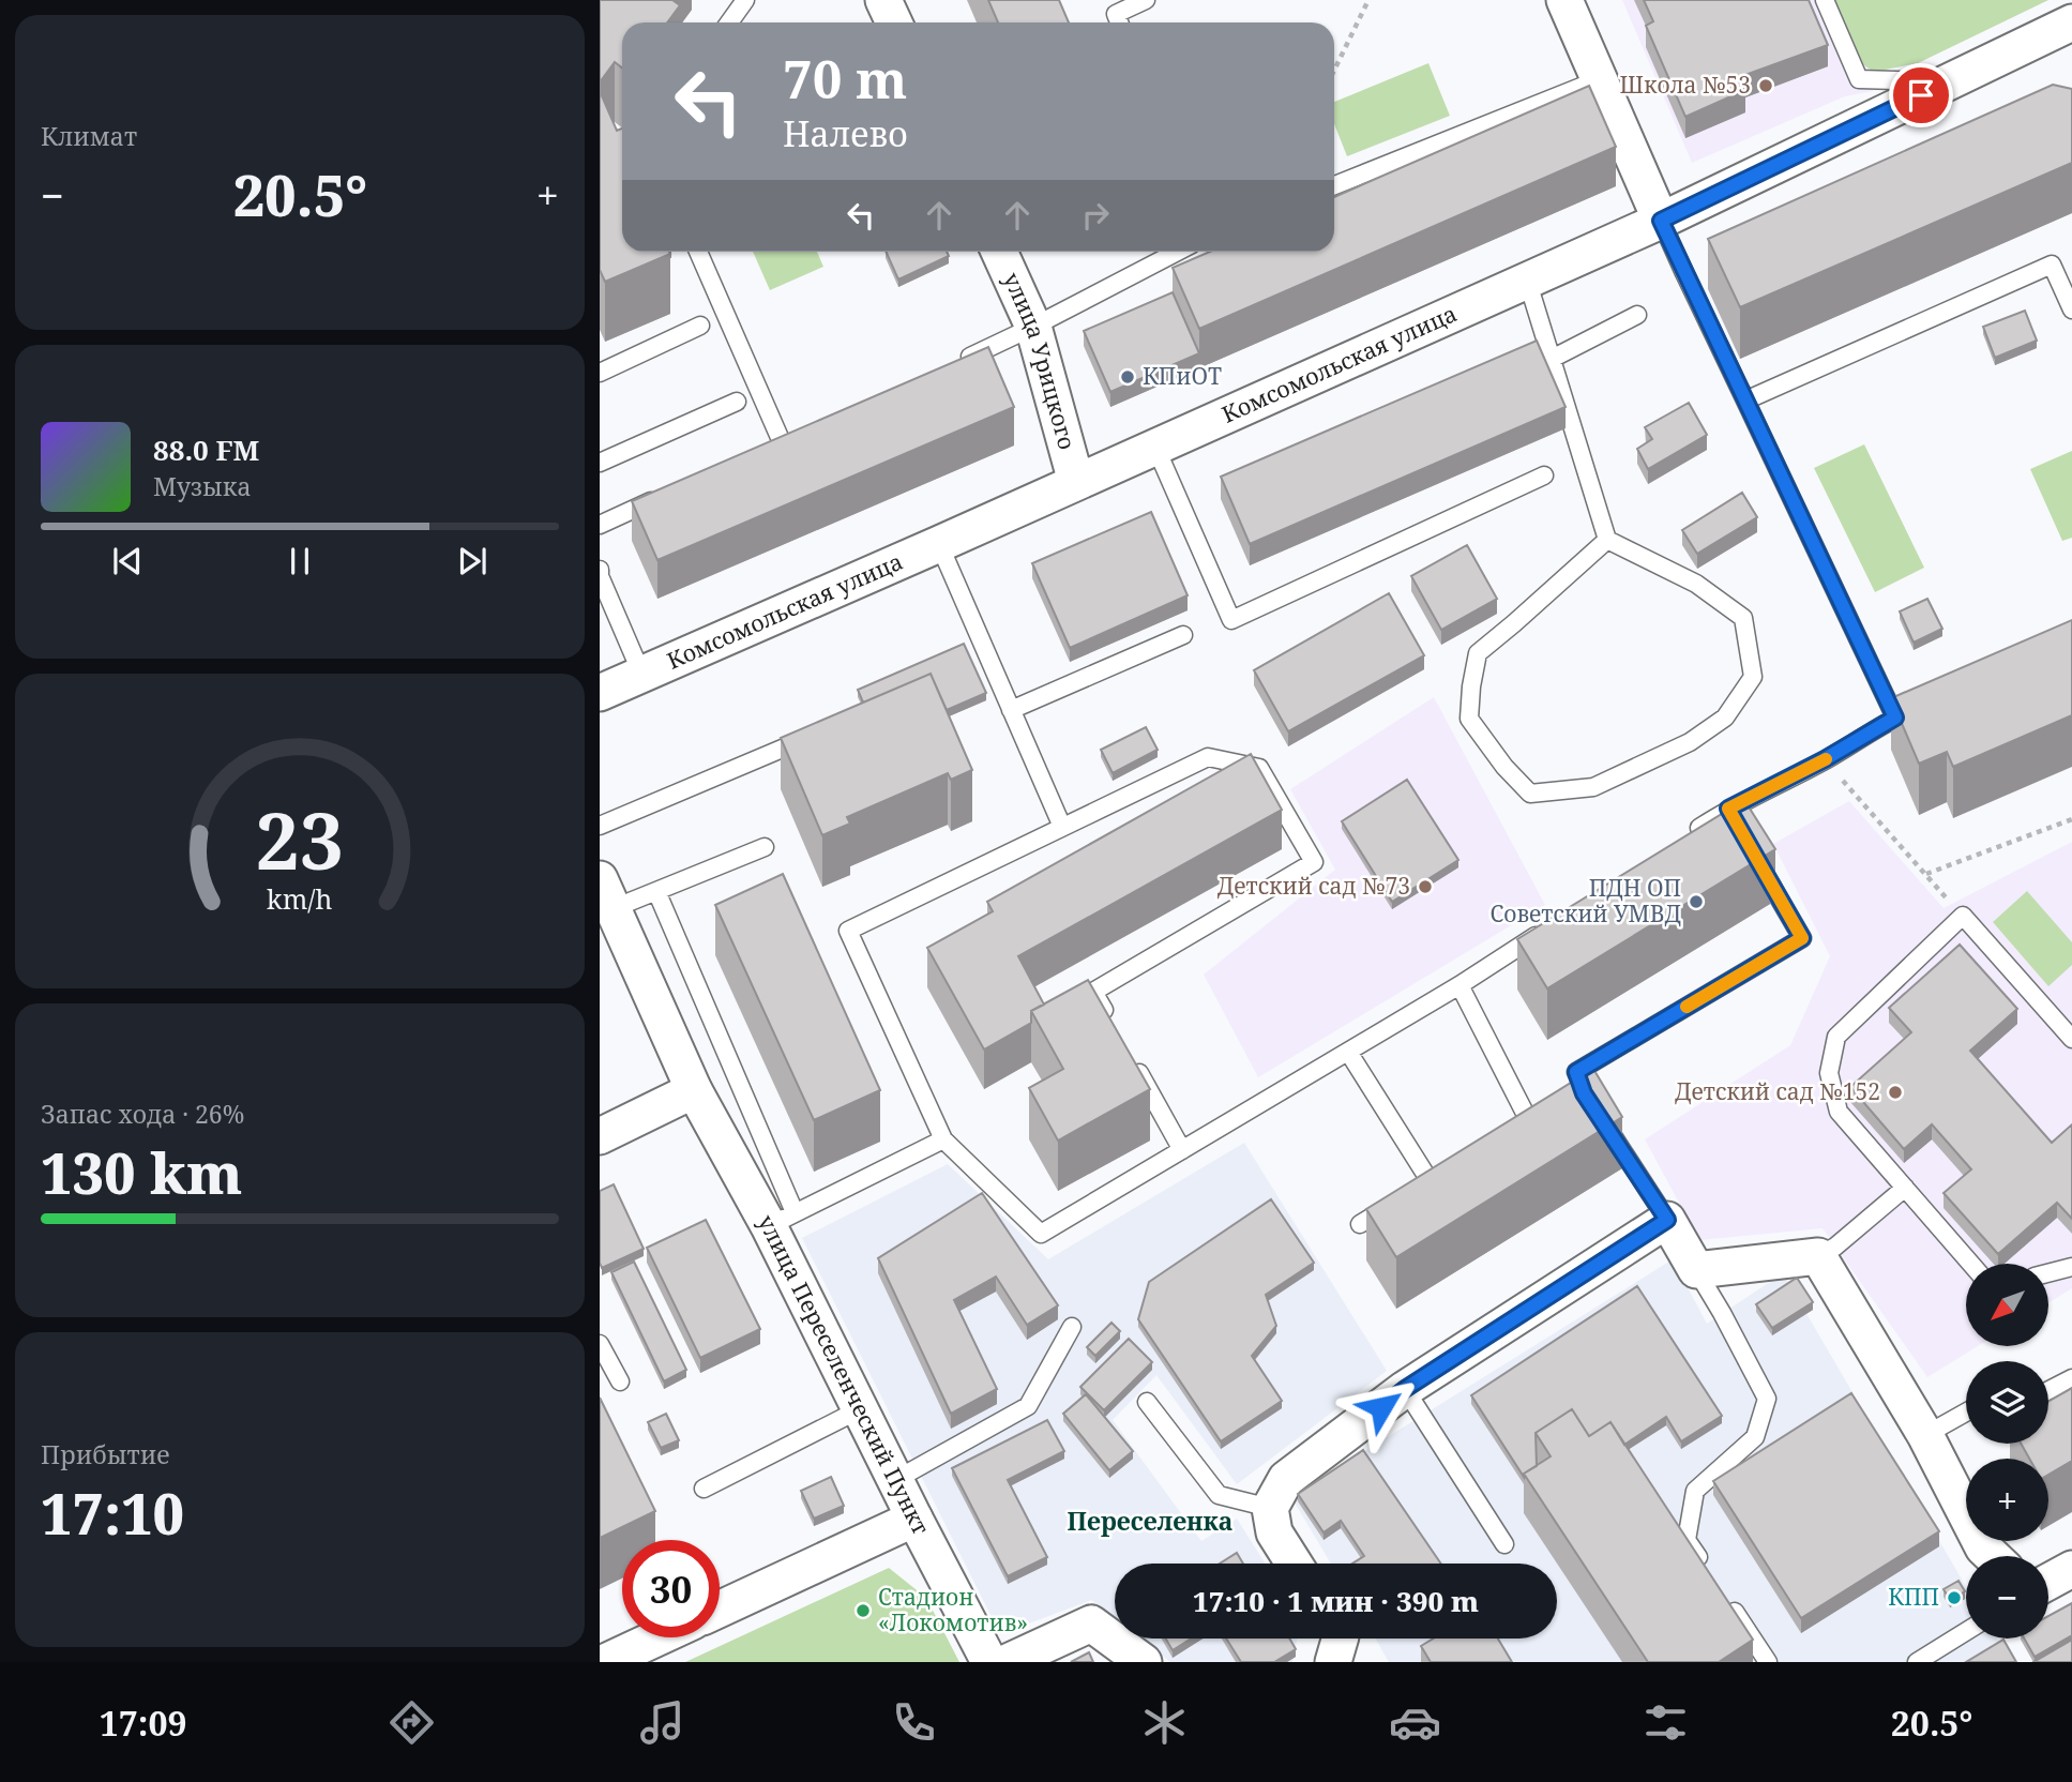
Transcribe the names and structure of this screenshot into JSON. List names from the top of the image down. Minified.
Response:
{"streets":{"street":["улица Урицкого","Комсомольская улица","улица Переселенческий Пункт"]},"crossings":[["улица Урицкого","Комсомольская улица"]],"districts":["Переселенка"],"places":["Школа №53","КПиОТ","Детский сад №73","ПДН ОП Советский УМВД","Детский сад №152","КПП","Стадион «Локомотив»"],"north":"bottom left","page":{"tile":["Климат",["Запас хода · 26%","130 km"],["Прибытие","17:10"]],"turn":["70 m","Налево"],"heat":["−","20.5°","+"],"song":["88.0 FM","Музыка"],"map_buttons":["+","−"],"limit":"30","trip":"17:10 · 1 мин · 390 m","tabs":["17:09","20.5°"],"gauge":["23","km/h"]}}
